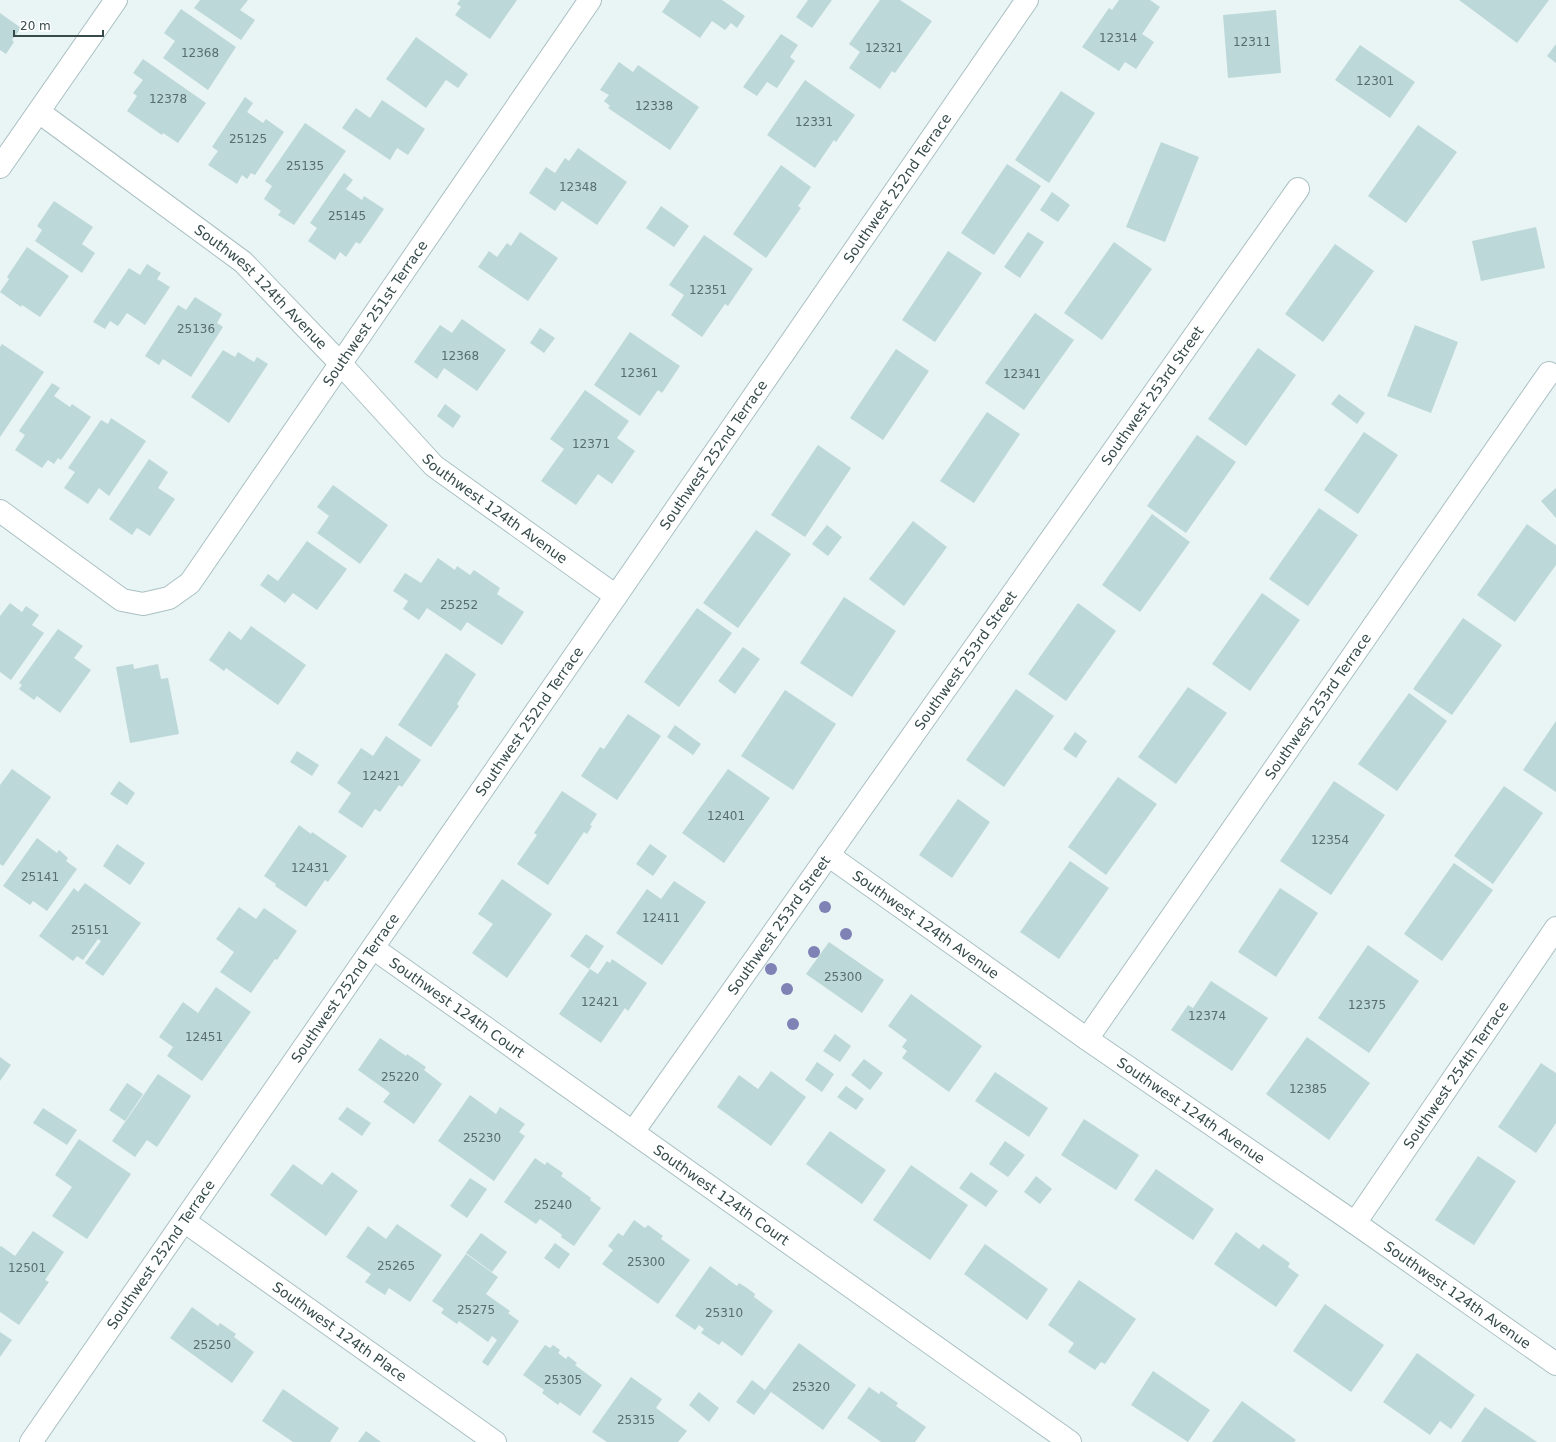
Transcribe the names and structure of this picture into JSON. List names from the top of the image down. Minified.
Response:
{"streets":{"street":["Southwest 252nd Terrace","Southwest 124th Avenue","Southwest 251st Terrace","Southwest 253rd Street","Southwest 253rd Terrace","Southwest 124th Court","Southwest 254th Terrace","Southwest 124th Place"]},"crossings":[["Southwest 252nd Terrace","Southwest 124th Avenue"],["Southwest 252nd Terrace","Southwest 124th Court"],["Southwest 252nd Terrace","Southwest 124th Place"],["Southwest 124th Avenue","Southwest 251st Terrace"],["Southwest 124th Avenue","Southwest 253rd Street"],["Southwest 124th Avenue","Southwest 253rd Terrace"],["Southwest 124th Avenue","Southwest 254th Terrace"],["Southwest 253rd Street","Southwest 124th Court"]],"house_numbers":["12314","12311","12321","12368","12301","12378","12338","12331","25125","25135","12348","25145","12351","25136","12368","12361","12341","12371","25252","12421","12401","12354","12431","25141","12411","25151","25300","12421","12375","12374","12451","25220","12385","25230","25240","25300","25265","12501","25275","25310","25250","25305","25320","25315"],"scale_bar":"20 m"}
